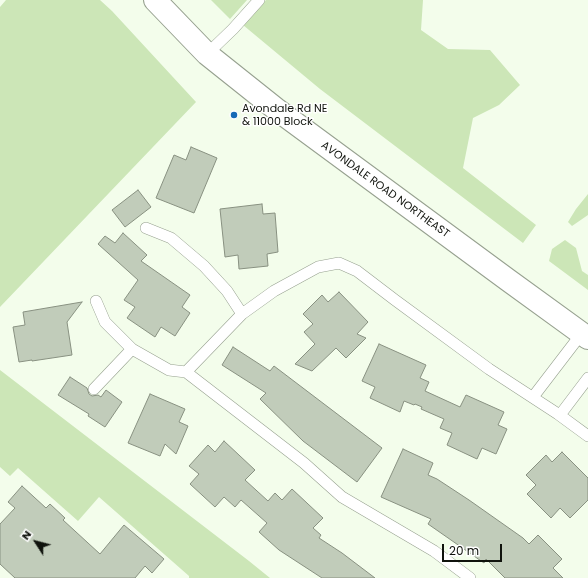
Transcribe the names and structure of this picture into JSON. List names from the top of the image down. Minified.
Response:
{"streets":{"main road":["AVONDALE ROAD NORTHEAST"]},"places":["Avondale Rd NE & 11000 Block"],"scale_bar":"20 m","north":"top left"}
